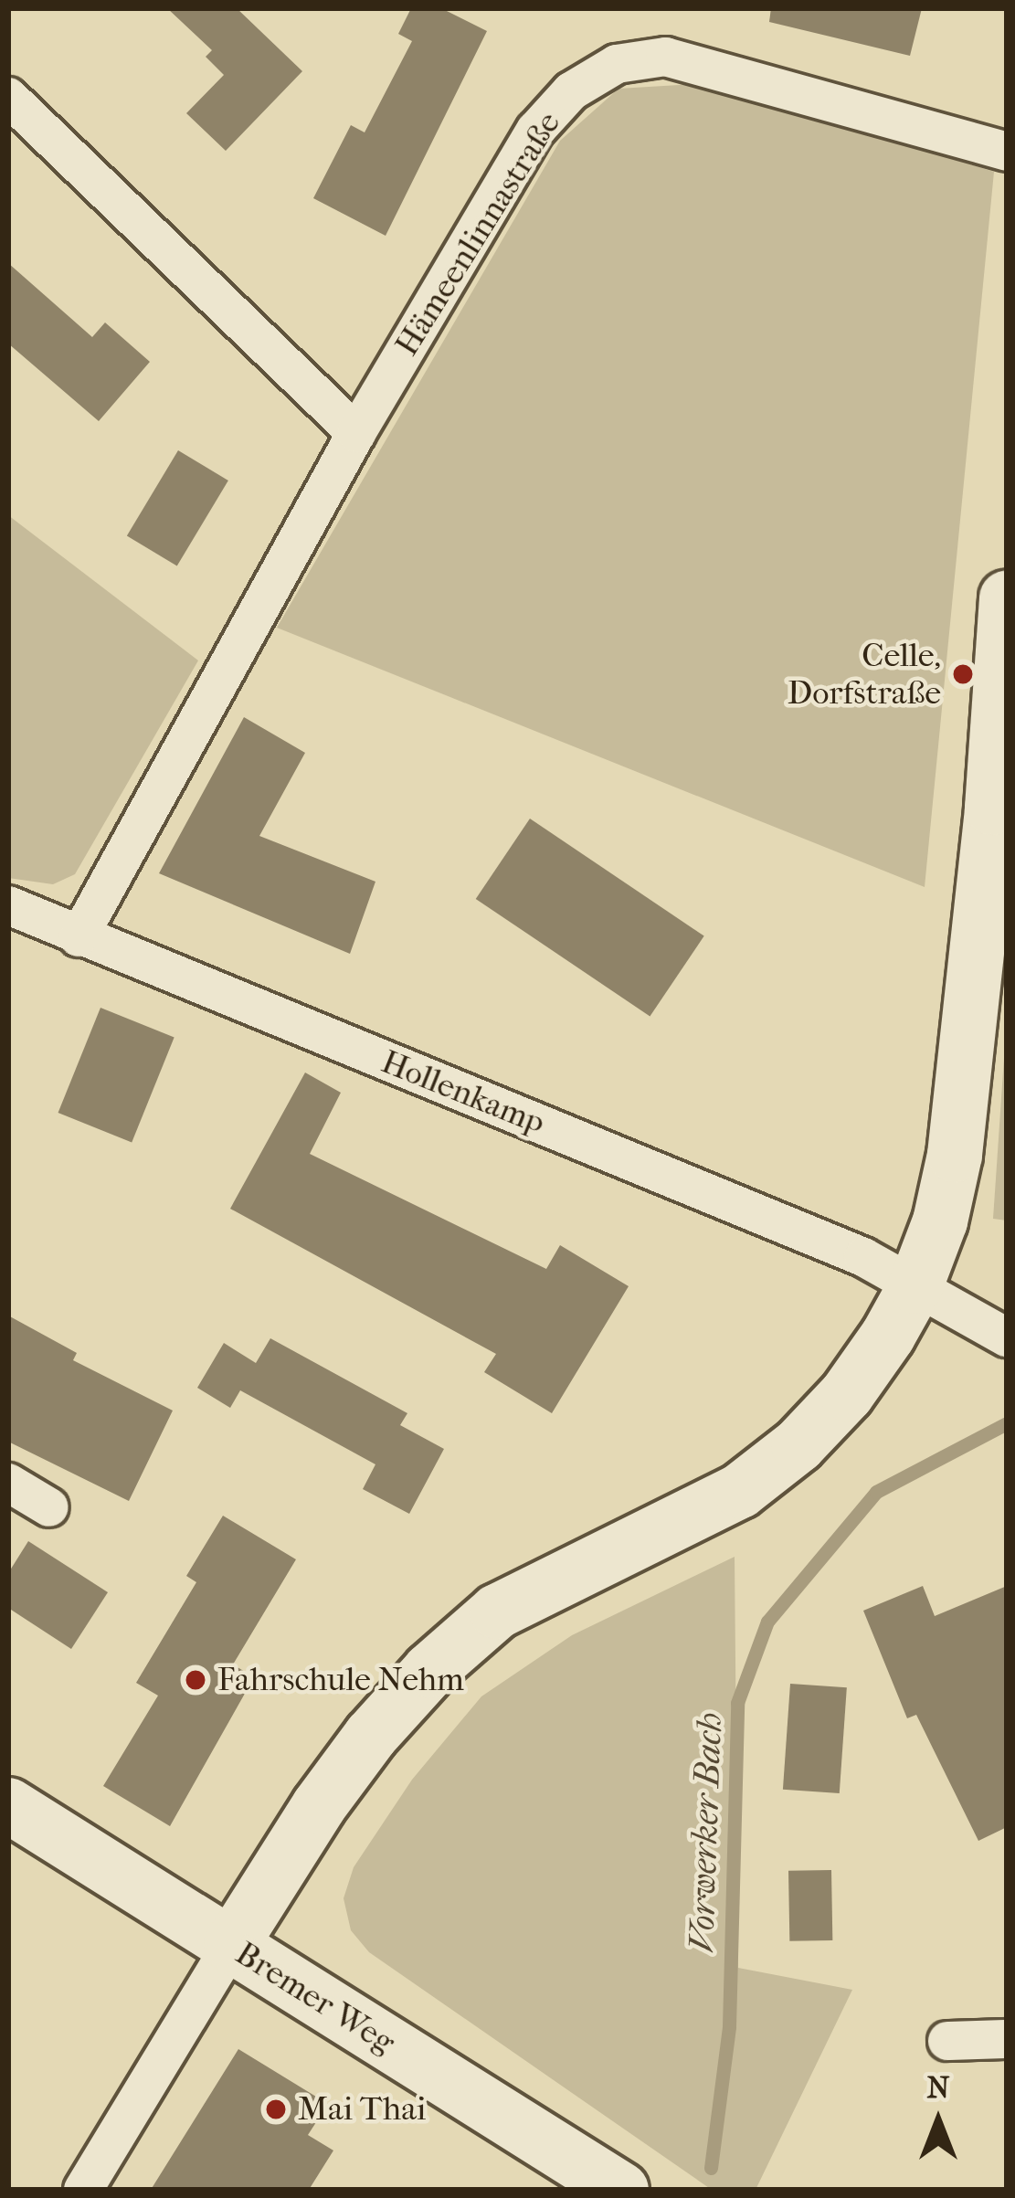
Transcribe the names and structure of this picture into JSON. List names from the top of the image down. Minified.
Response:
{"streets":{"main road":["Bremer Weg"],"street":["Hämeenlinnastraße","Hollenkamp"]},"crossings":[["Hämeenlinnastraße","Hollenkamp"]],"water":["Vorwerker Bach"],"places":["Celle, Dorfstraße","Fahrschule Nehm","Mai Thai"],"north":"top"}
